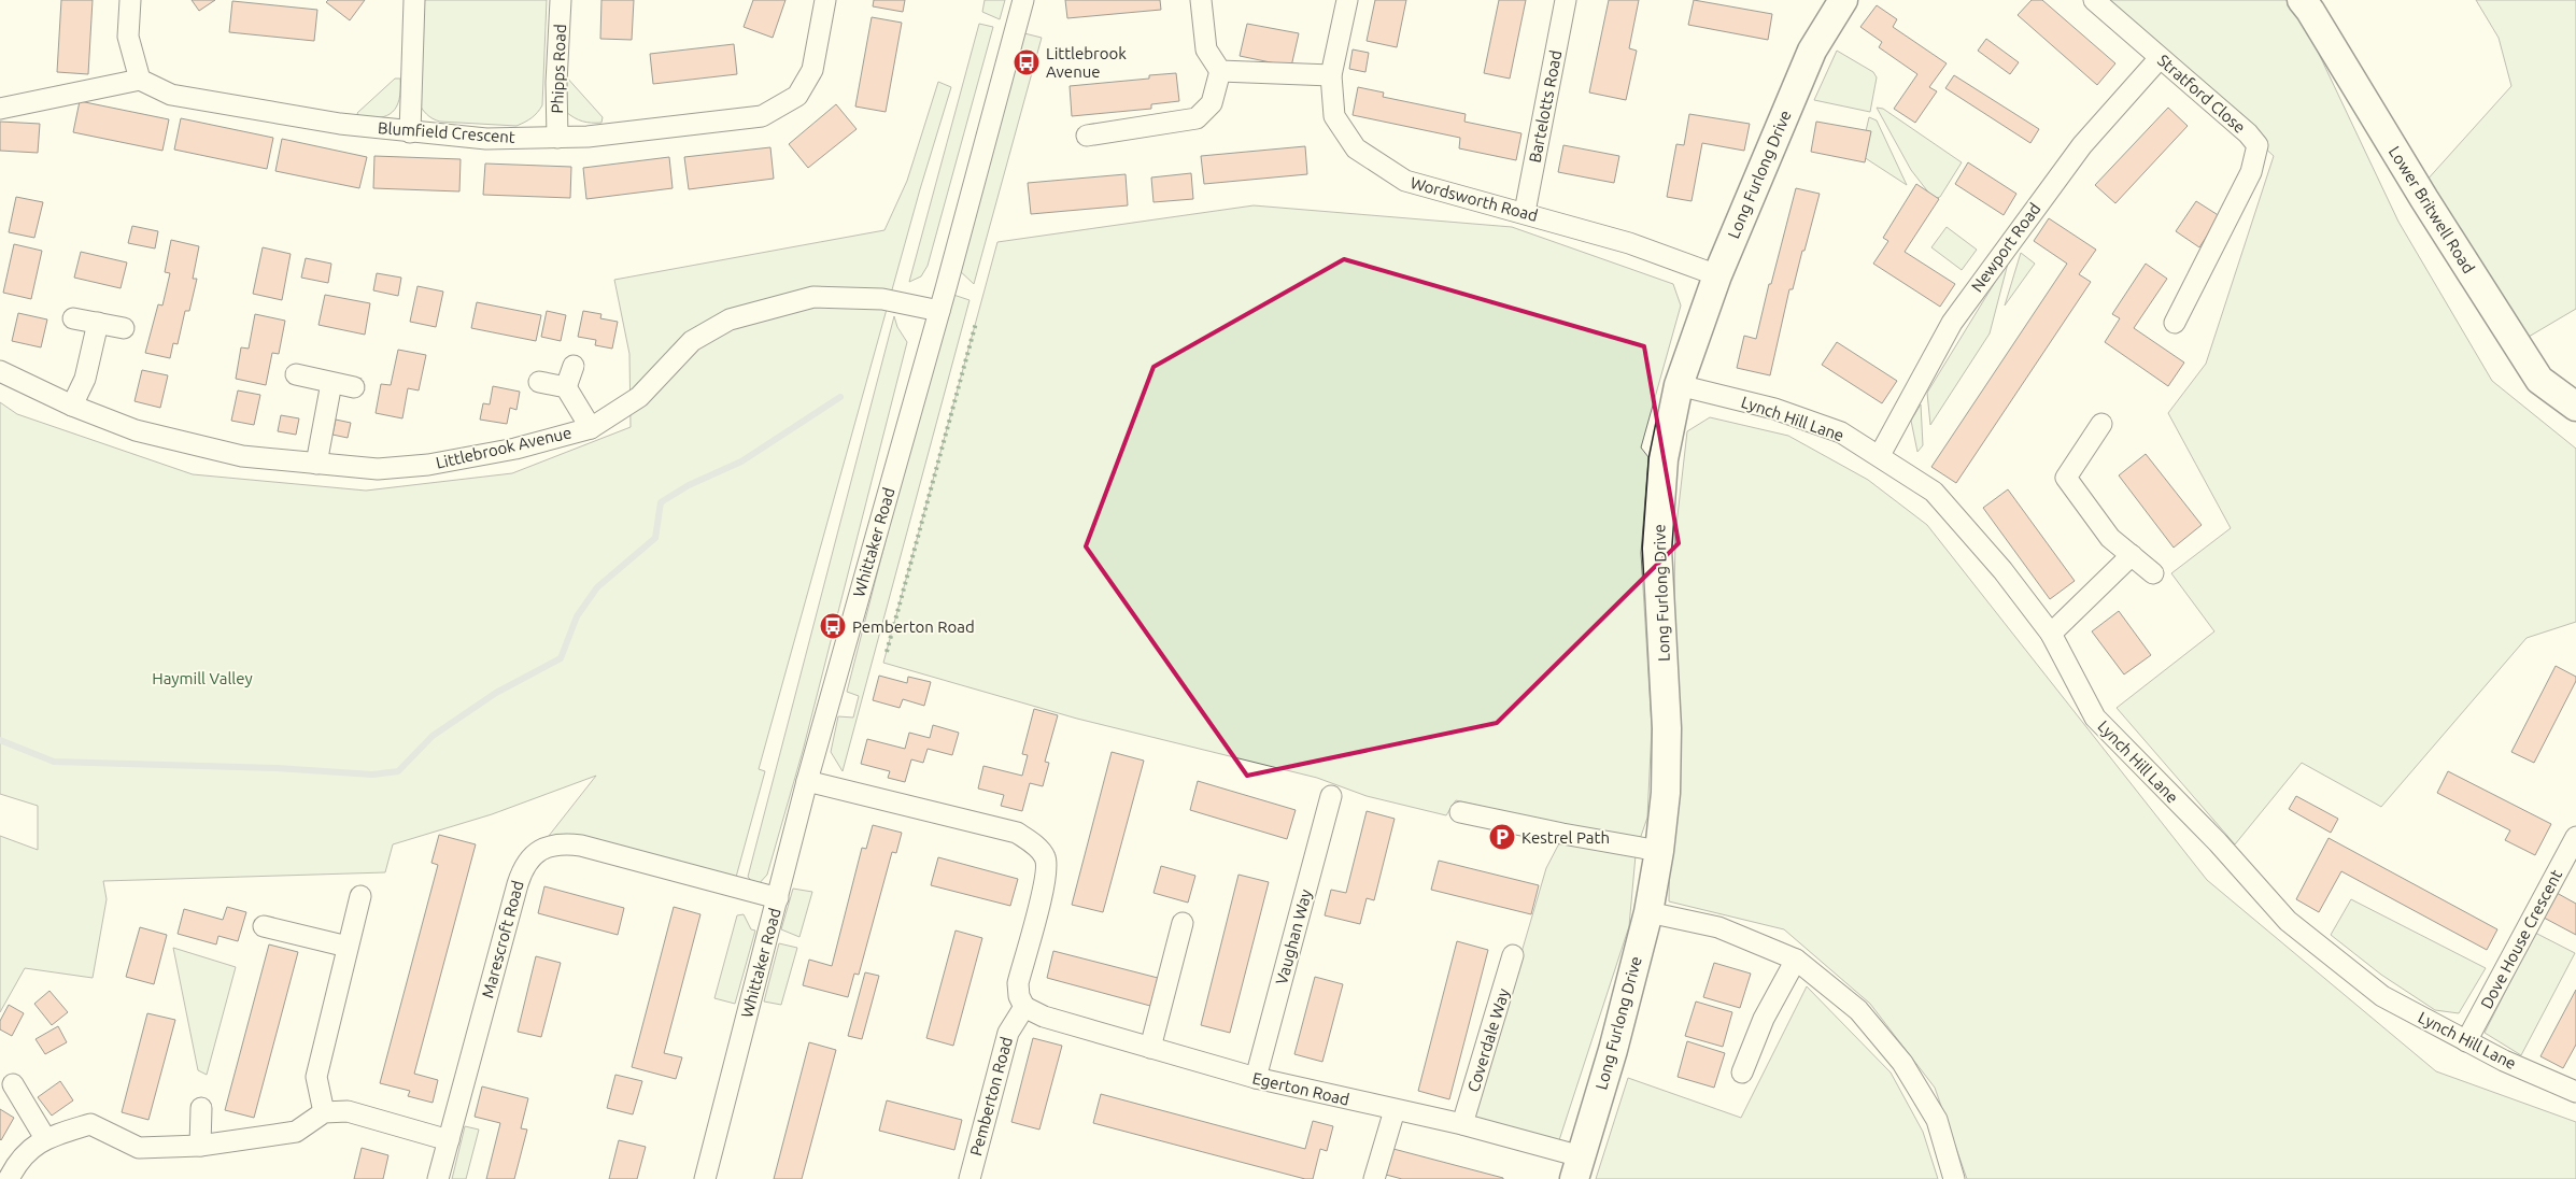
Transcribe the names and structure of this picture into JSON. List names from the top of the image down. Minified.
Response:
{"streets":{"street":["Phipps Road","Stratford Close","Bartelotts Road","Blumfield Crescent","Long Furlong Drive","Wordsworth Road","Lower Britwell Road","Newport Road","Lynch Hill Lane","Littlebrook Avenue","Whittaker Road","Vaughan Way","Marescroft Road","Dove House Crescent","Coverdale Way","Egerton Road","Pemberton Road"]},"crossings":[["Phipps Road","Blumfield Crescent"],["Stratford Close","Newport Road"],["Bartelotts Road","Wordsworth Road"],["Long Furlong Drive","Wordsworth Road"],["Long Furlong Drive","Lynch Hill Lane"],["Long Furlong Drive","Egerton Road"],["Newport Road","Lynch Hill Lane"],["Lynch Hill Lane","Dove House Crescent"],["Littlebrook Avenue","Whittaker Road"],["Whittaker Road","Marescroft Road"],["Vaughan Way","Egerton Road"],["Coverdale Way","Egerton Road"],["Egerton Road","Pemberton Road"]],"parks":["Haymill Valley"],"places":{"bus stop":["Littlebrook Avenue","Pemberton Road"],"parking":["Kestrel Path"]}}
